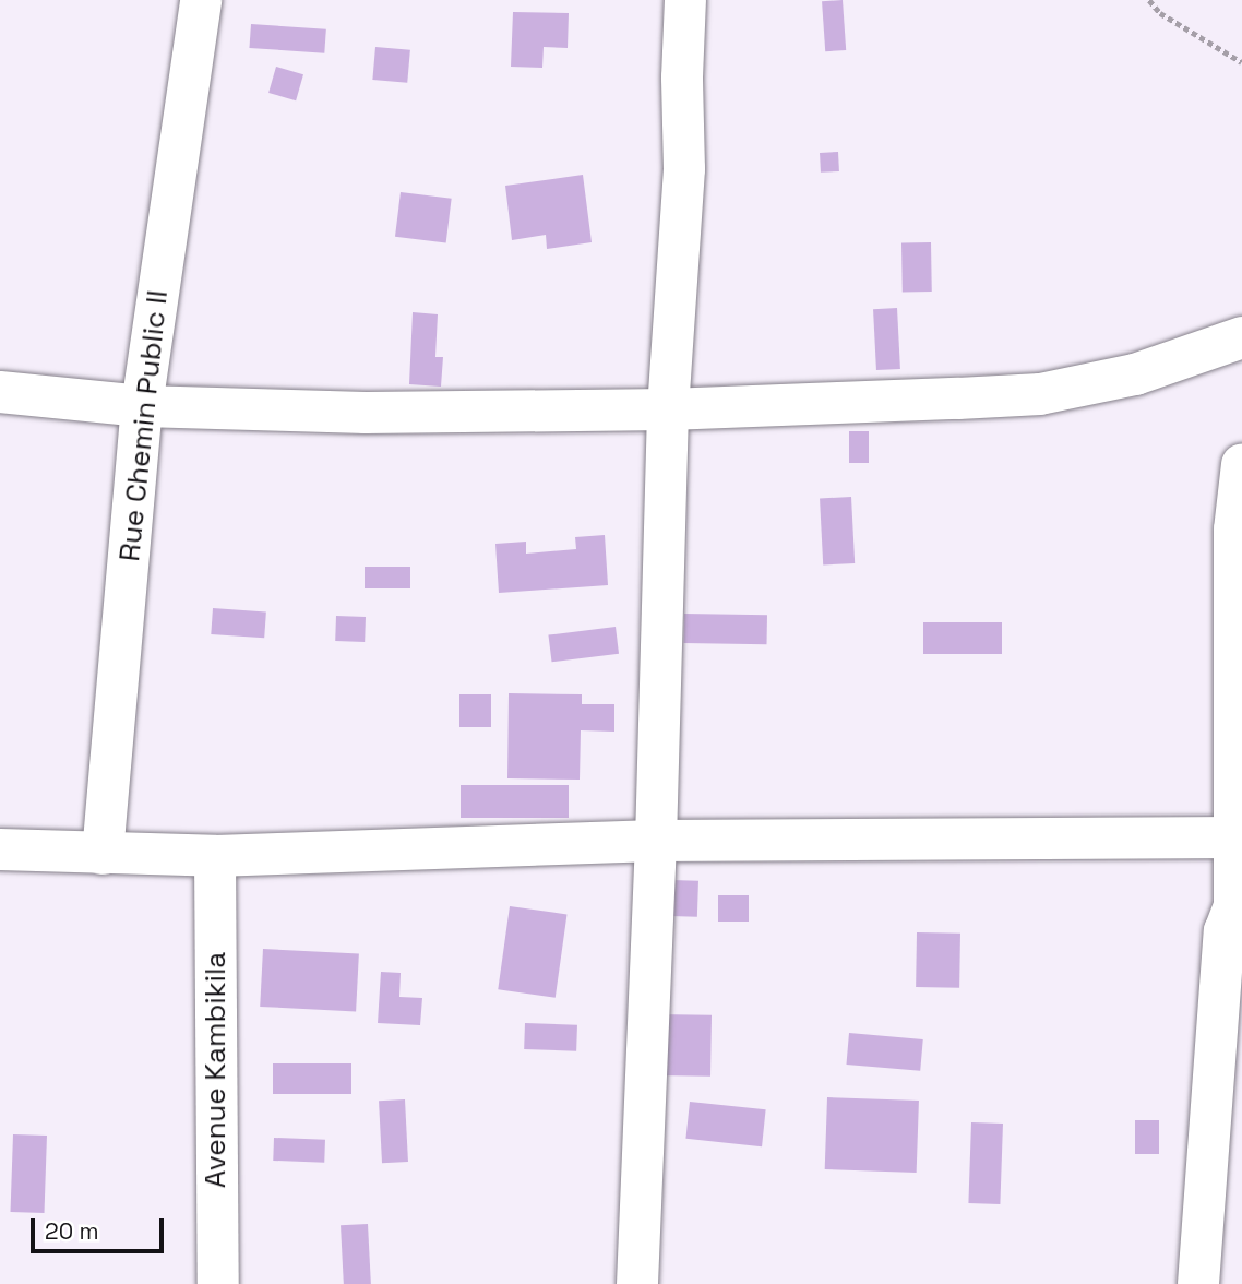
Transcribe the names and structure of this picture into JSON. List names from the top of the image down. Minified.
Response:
{"streets":{"street":["Rue Chemin Public II","Avenue Kambikila"]},"scale_bar":"20 m"}
